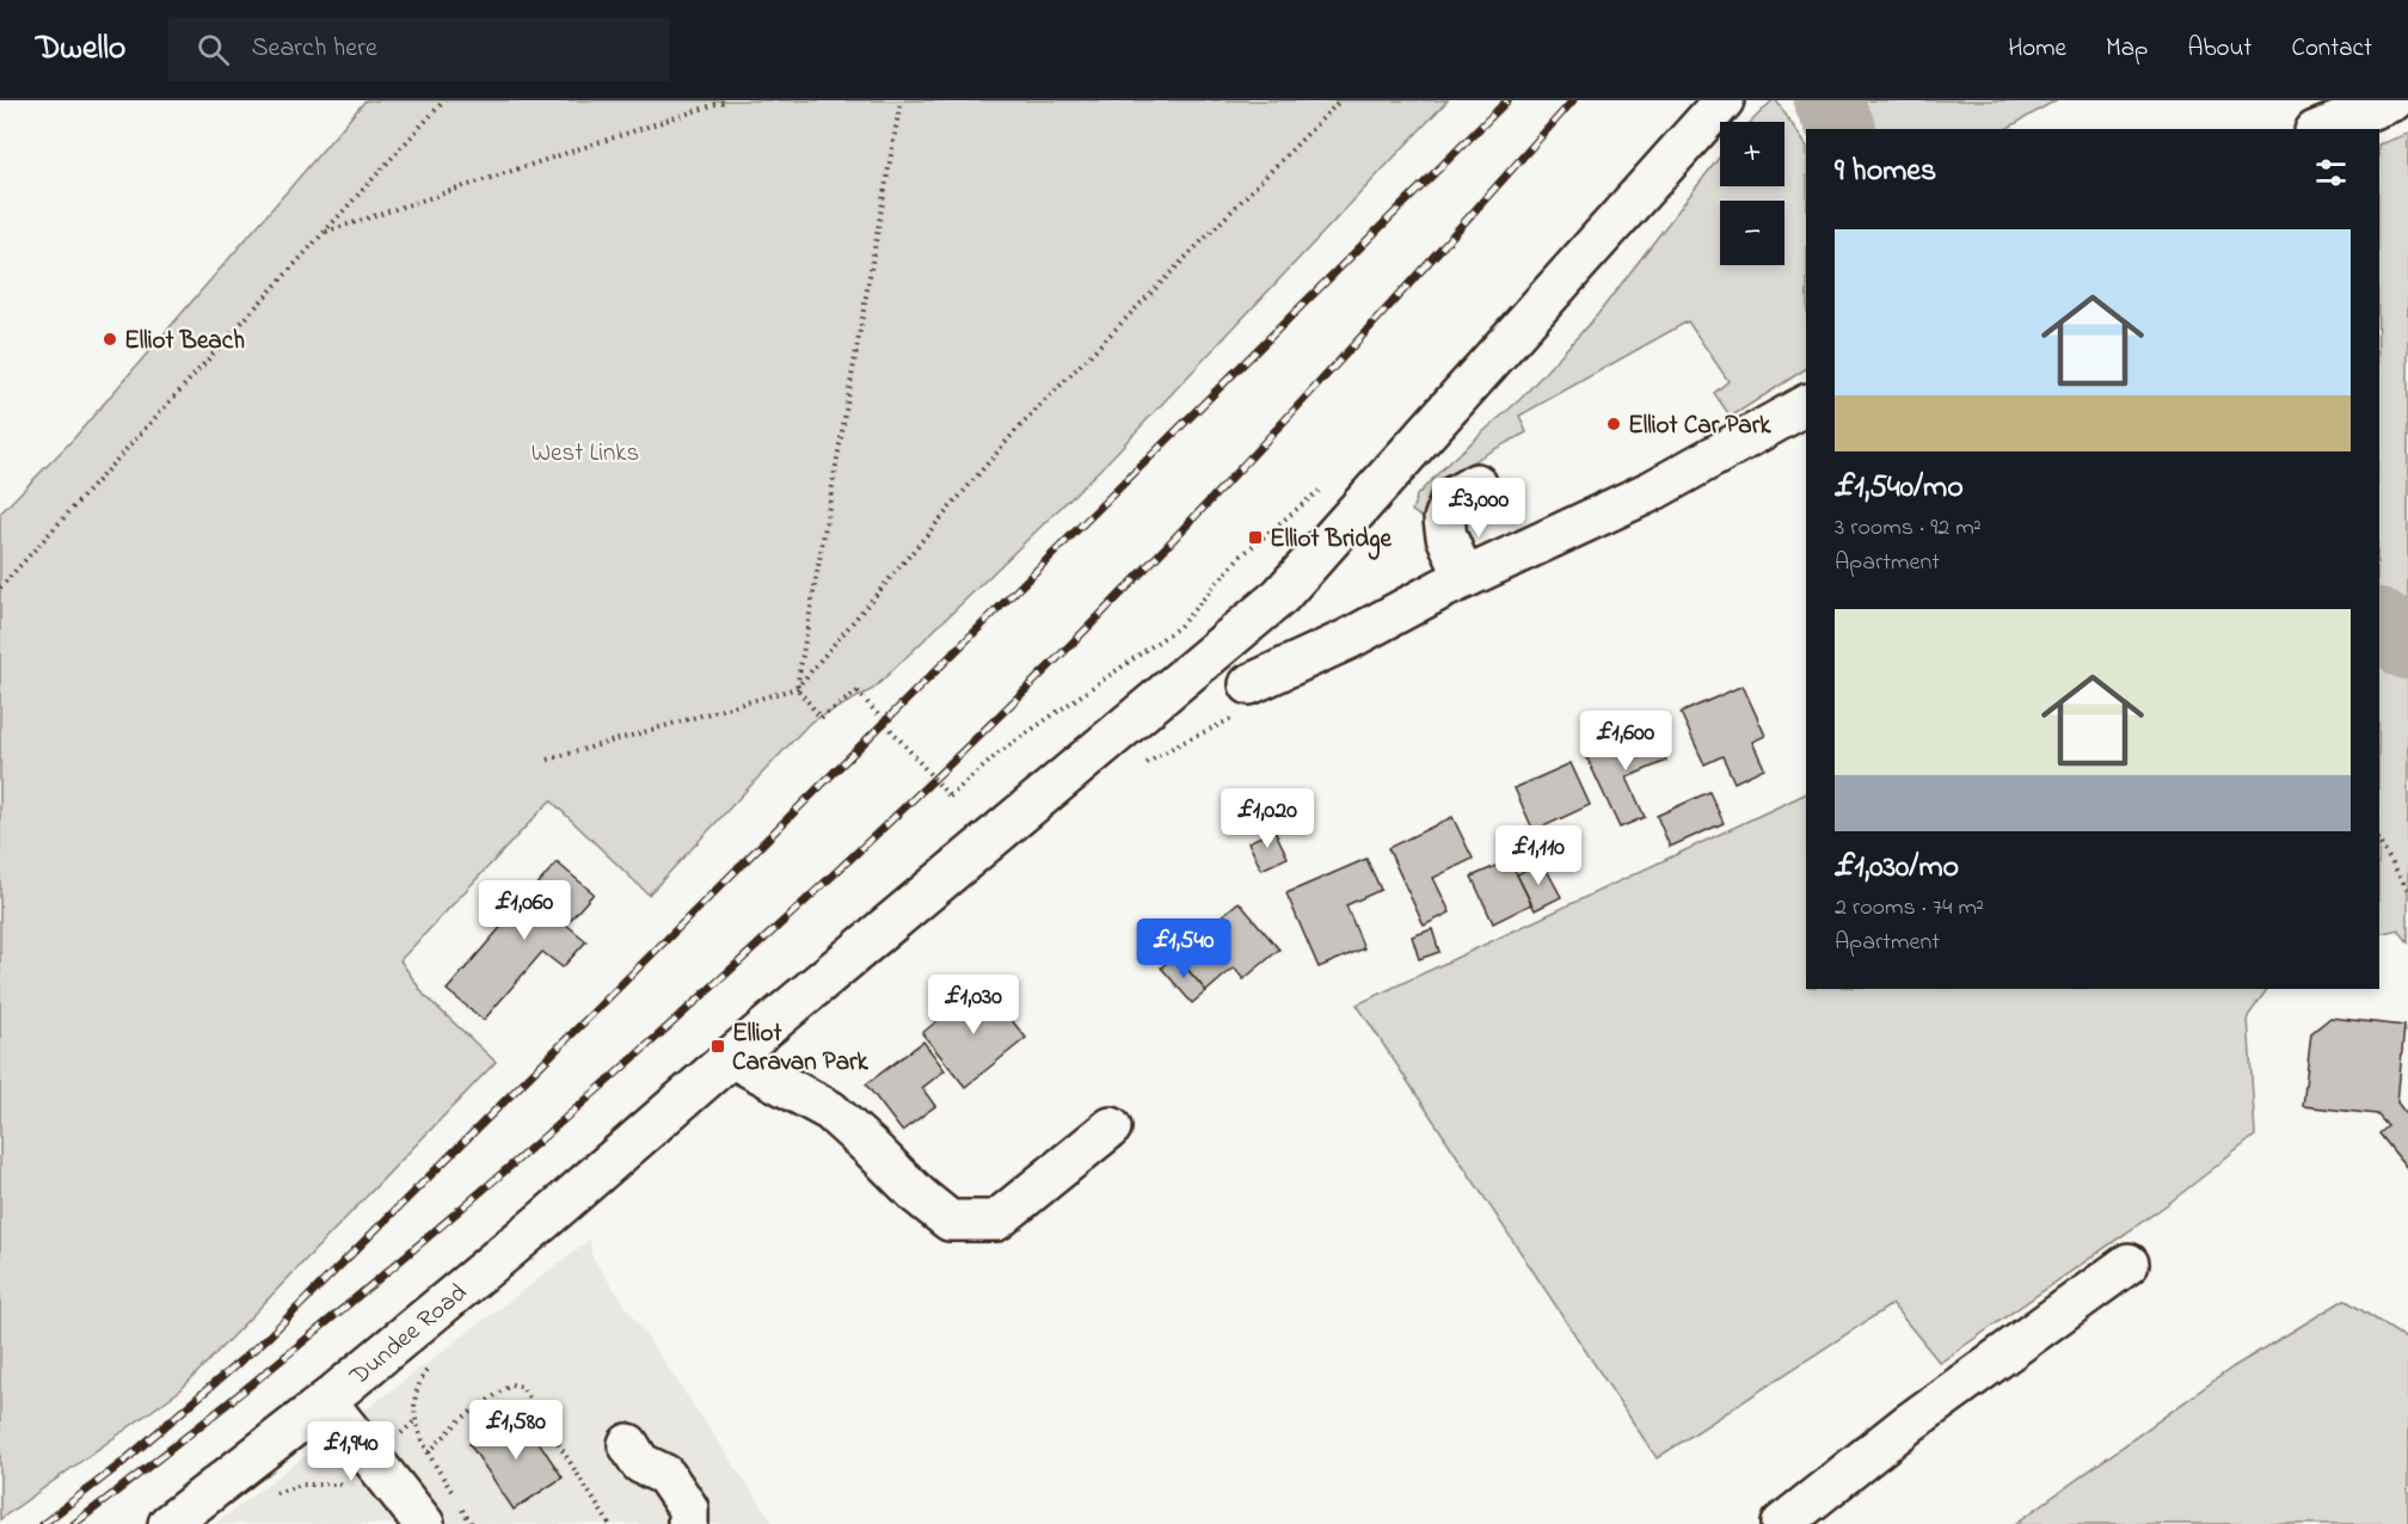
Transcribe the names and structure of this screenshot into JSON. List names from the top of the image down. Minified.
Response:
{"streets":{"main road":["Dundee Road"]},"parks":["West Links"],"places":{"other":["Elliot Beach","Elliot Car Park"],"transit":["Elliot Bridge","Elliot Caravan Park"]},"page":{"header":"Dwello","search":"Search here","nav":["Home","Map","About","Contact"],"map_buttons":["+","−"],"heading":"9 homes","list":[{"name":"£1,540/mo","note":"3 rooms · 92 m² · Apartment"},{"name":"£1,030/mo","note":"2 rooms · 74 m² · Apartment"}],"price":["£3,000","£1,600","£1,020","£1,110","£1,060","£1,540","£1,030","£1,580","£1,940"]}}
